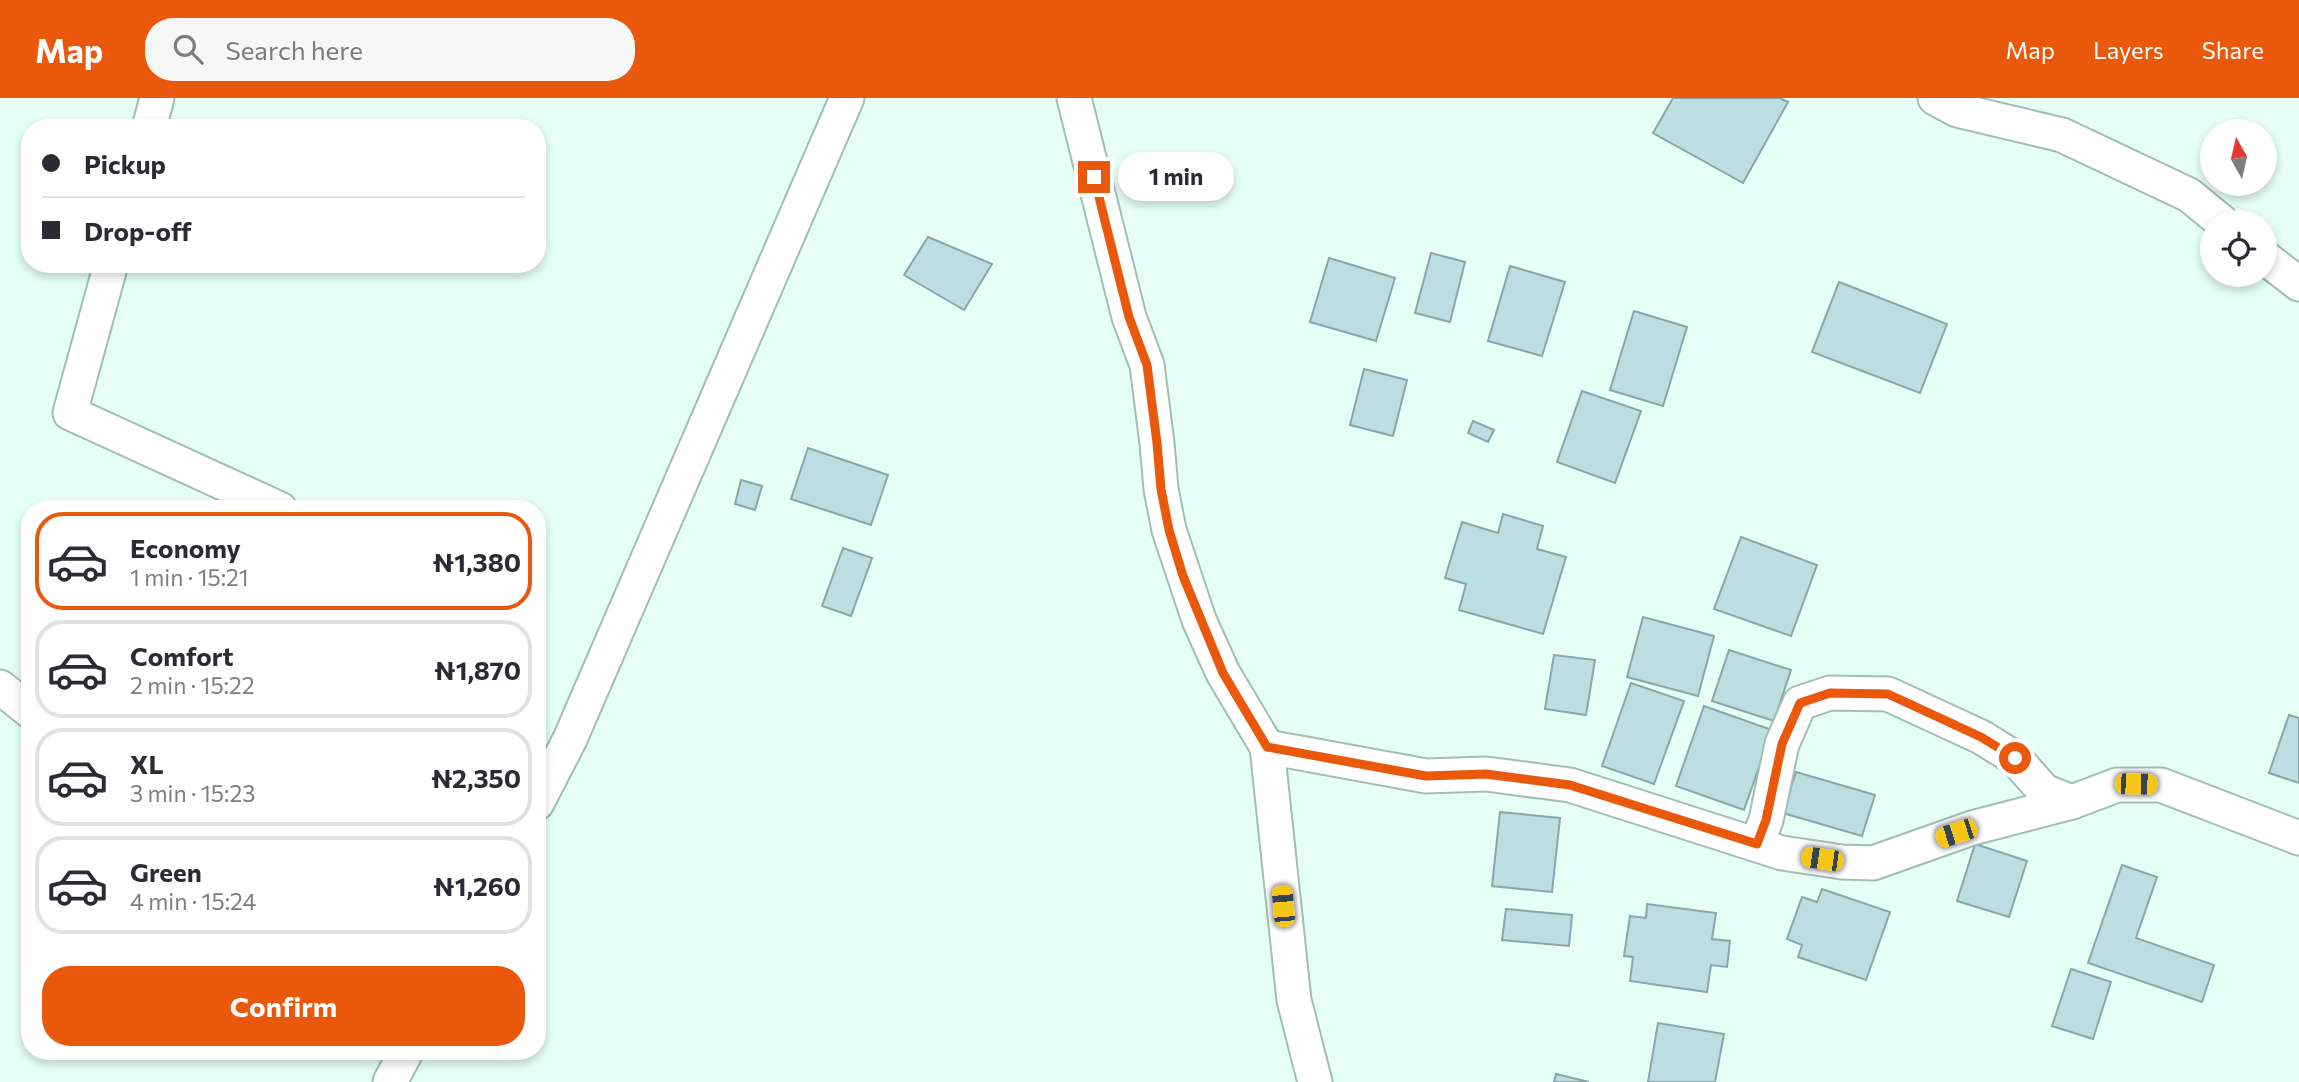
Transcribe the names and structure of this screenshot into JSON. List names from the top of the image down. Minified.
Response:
{"north":"top","page":{"header":"Map","search":"Search here","nav":["Map","Layers","Share"],"banner":["Pickup","Drop-off"],"bubble":"1 min","list":[{"name":"Economy","note":"1 min · 15:21","value":"₦1,380"},{"name":"Comfort","note":"2 min · 15:22","value":"₦1,870"},{"name":"XL","note":"3 min · 15:23","value":"₦2,350"},{"name":"Green","note":"4 min · 15:24","value":"₦1,260"}],"buttons":"Confirm"}}
